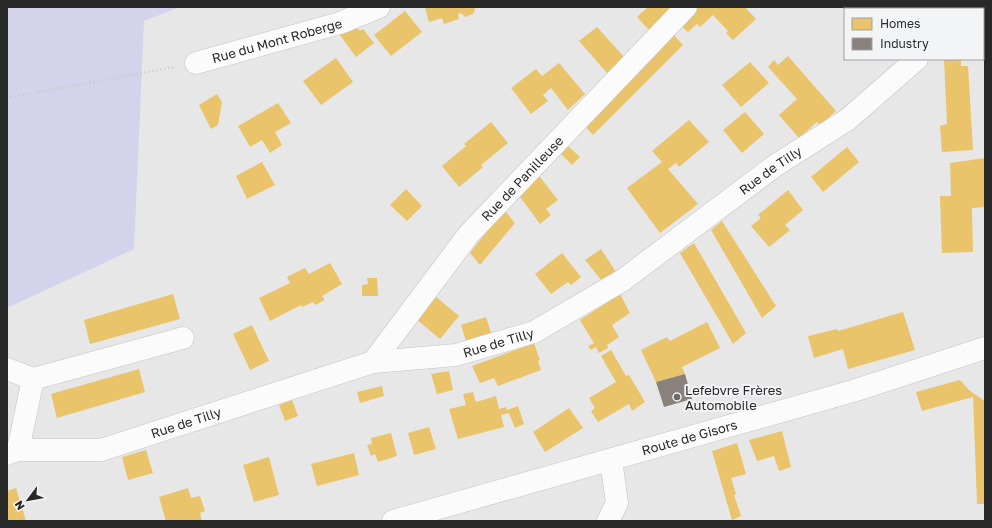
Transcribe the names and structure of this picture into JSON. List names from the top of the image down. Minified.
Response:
{"streets":{"street":["Rue du Mont Roberge","Rue de Tilly","Rue de Panilleuse","Route de Gisors"]},"crossings":[["Rue de Tilly","Rue de Panilleuse"]],"places":["Lefebvre Frères Automobile"],"legend":["Homes","Industry"],"north":"bottom left"}
